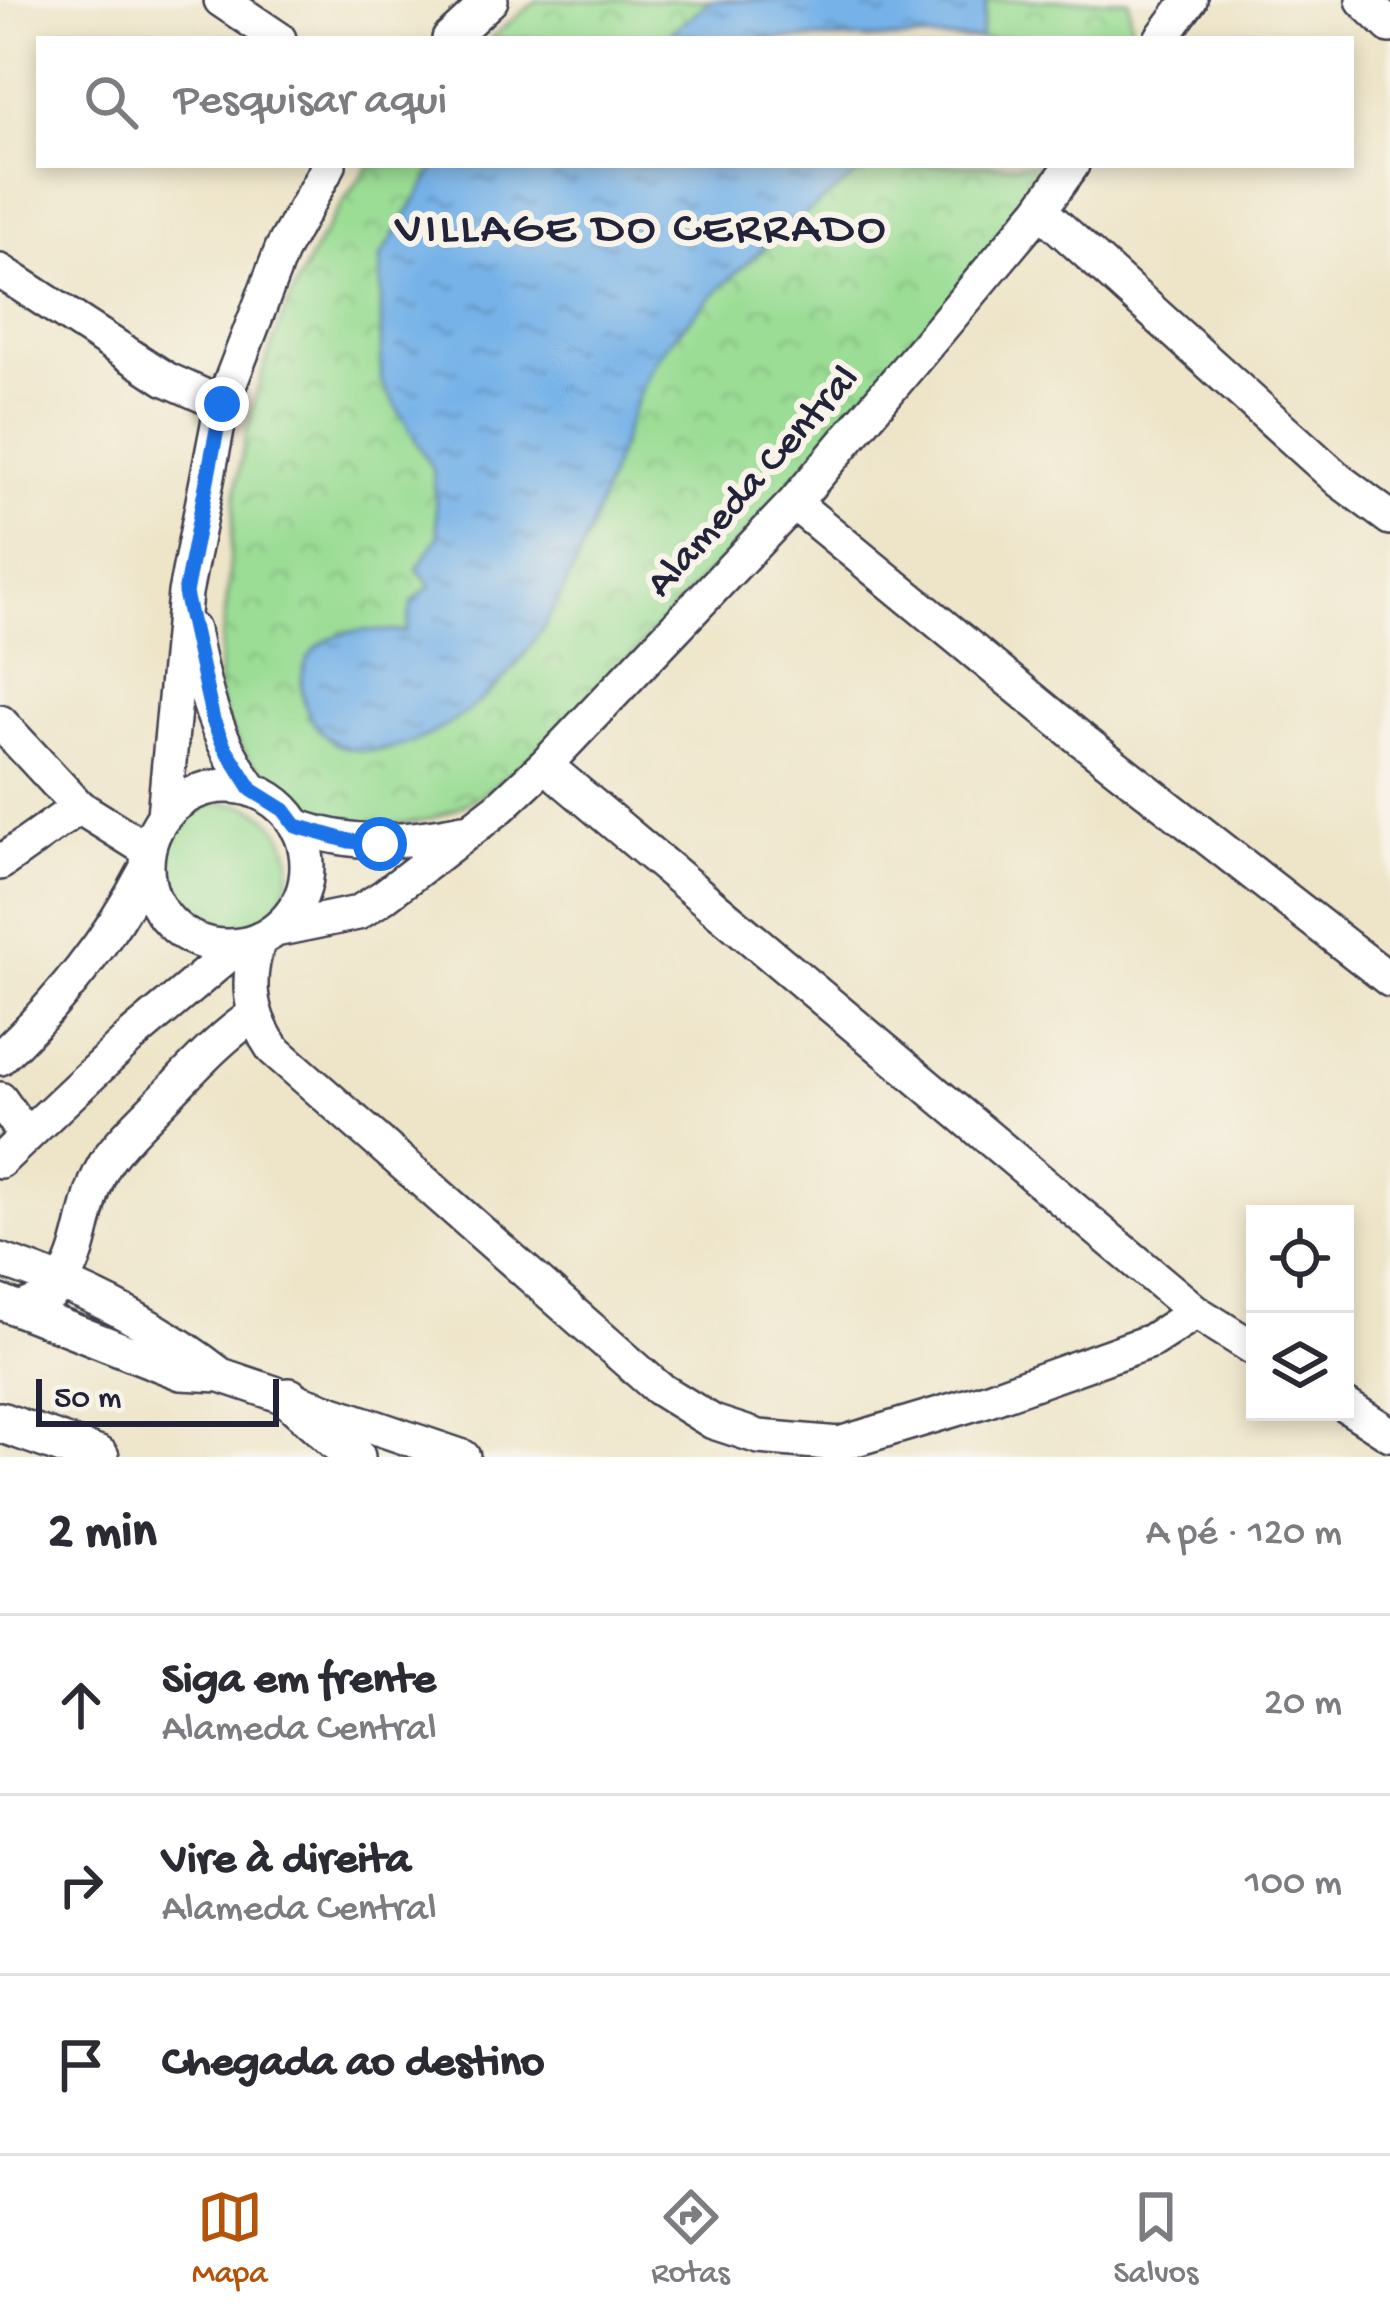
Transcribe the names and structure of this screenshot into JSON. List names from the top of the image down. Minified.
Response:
{"streets":{"street":["Alameda Central"]},"districts":["VILLAGE DO CERRADO"],"scale_bar":"50 m","page":{"search":"Pesquisar aqui","scale":"50 m","heading":["2 min","A pé · 120 m"],"list":[["Siga em frente","Alameda Central","20 m"],["Vire à direita","Alameda Central","100 m"],"Chegada ao destino"],"nav":["Mapa","Rotas","Salvos"]}}
